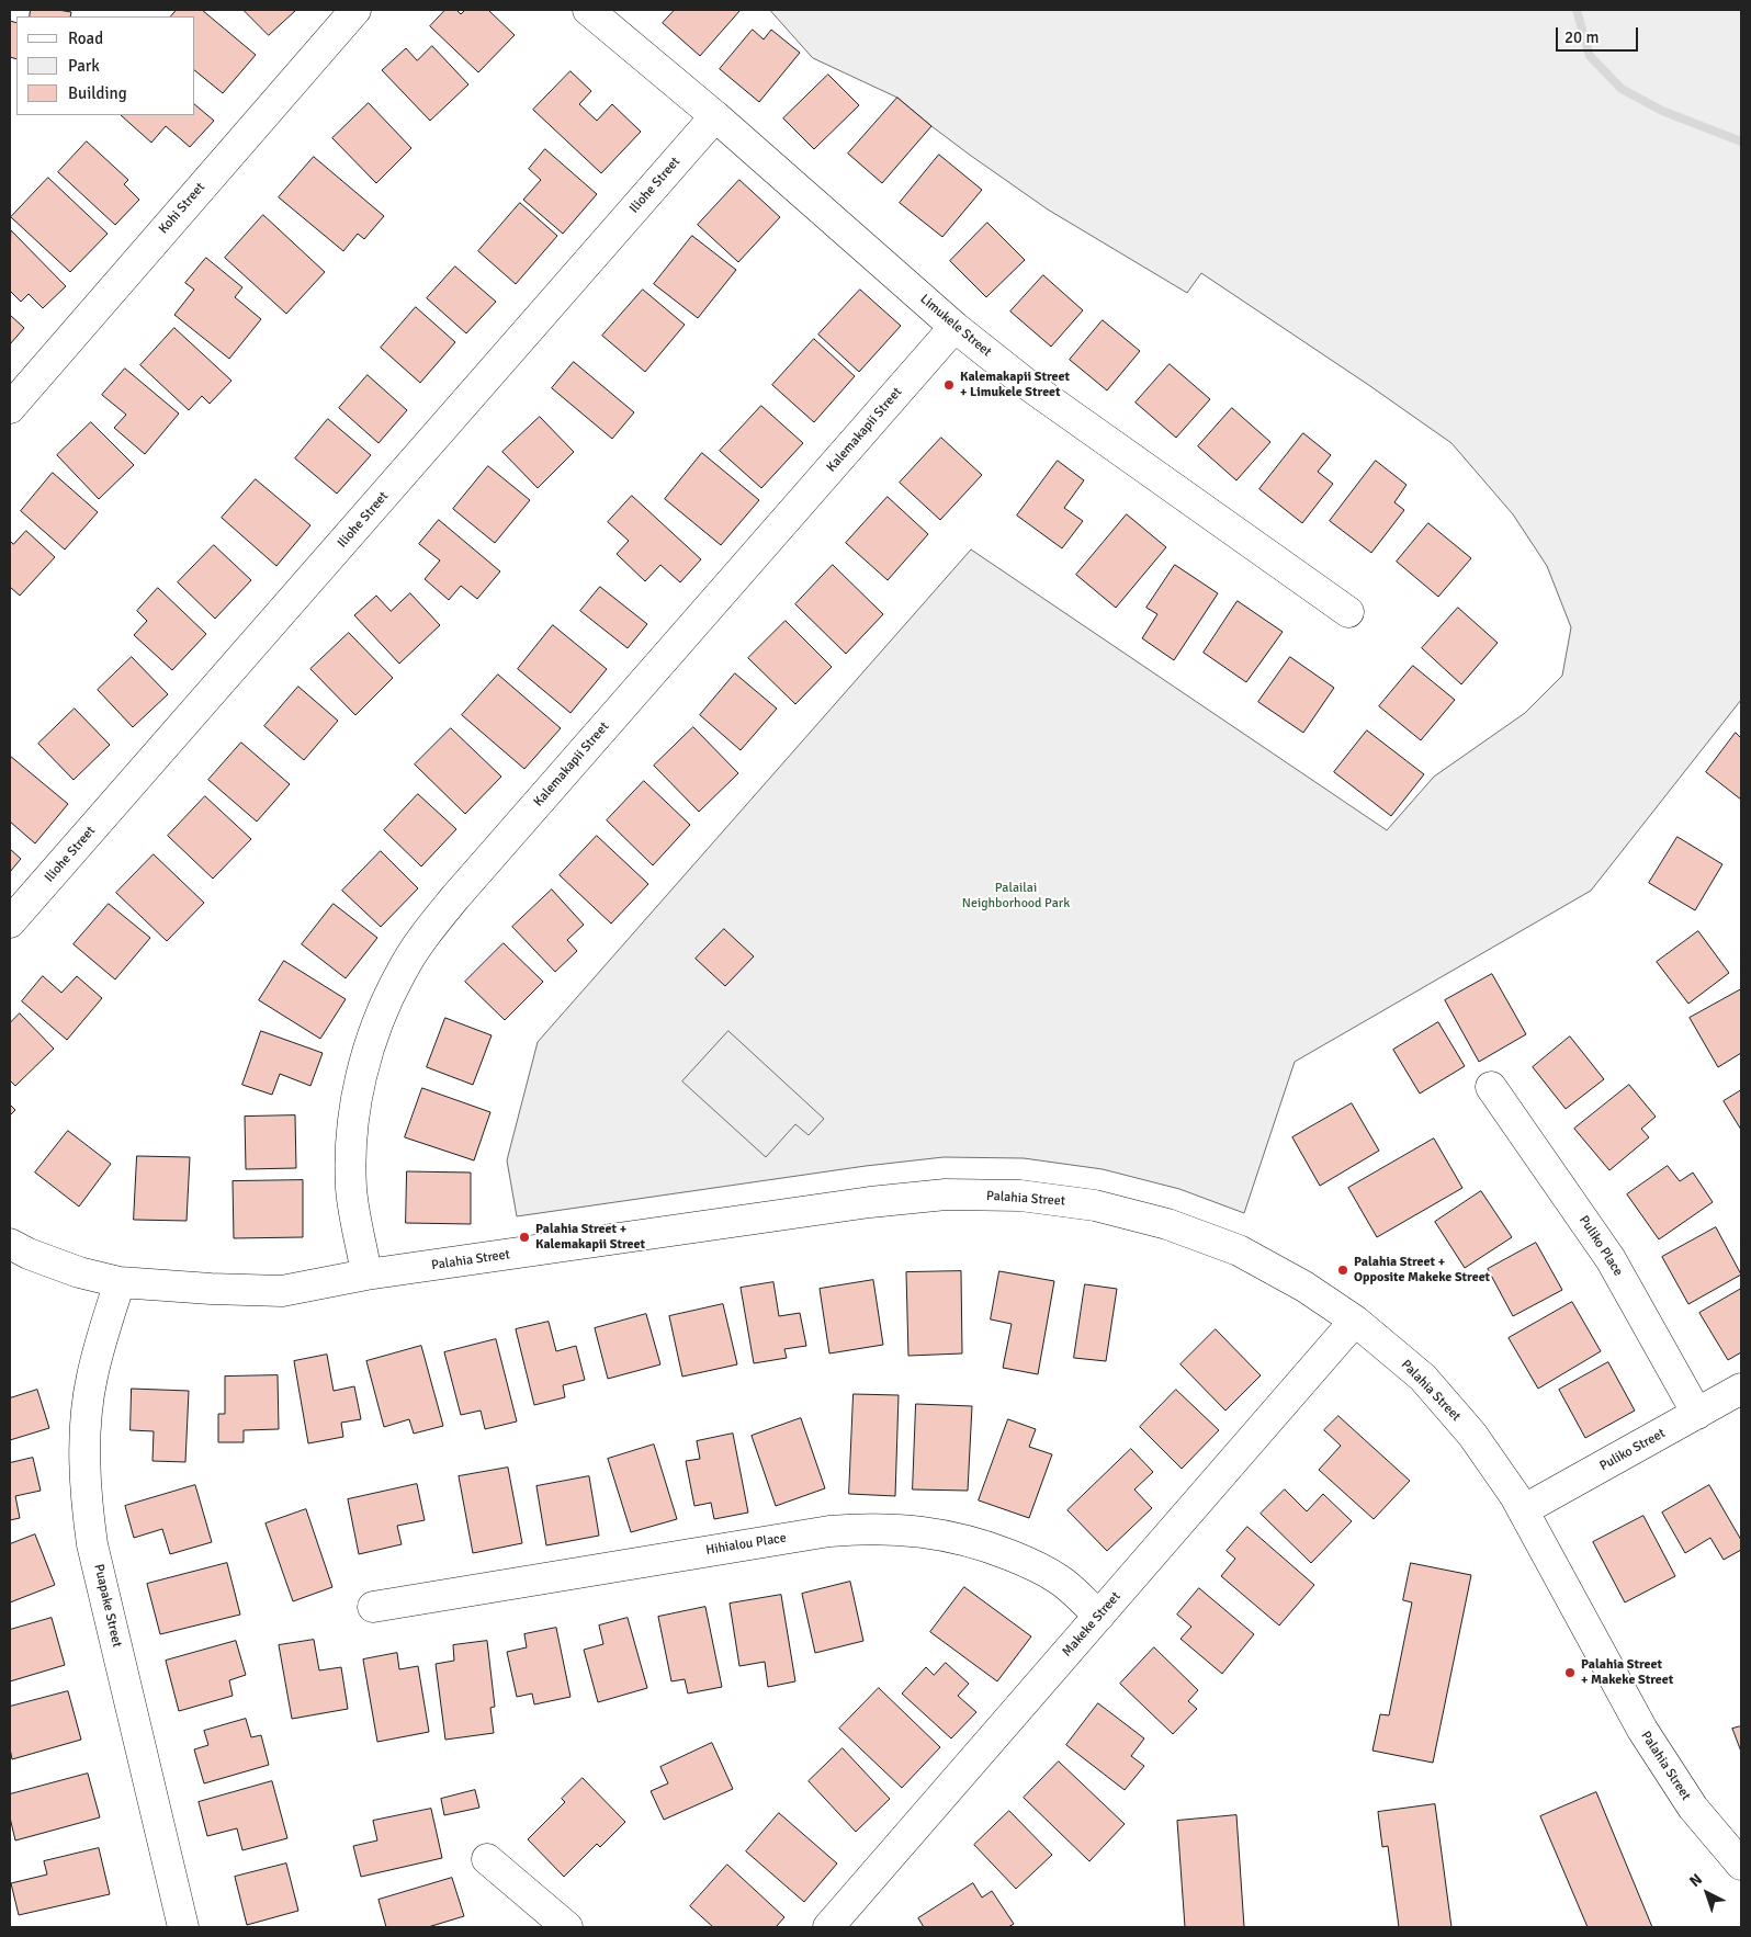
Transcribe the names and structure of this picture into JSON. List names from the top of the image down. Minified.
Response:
{"streets":{"street":["Iliohe Street","Kohi Street","Limukele Street","Kalemakapii Street","Palahia Street","Puliko Place","Puliko Street","Hihialou Place","Puapake Street","Makeke Street"]},"crossings":[["Iliohe Street","Limukele Street"],["Limukele Street","Kalemakapii Street"],["Kalemakapii Street","Palahia Street"],["Palahia Street","Puliko Street"],["Palahia Street","Puapake Street"],["Palahia Street","Makeke Street"],["Puliko Place","Puliko Street"],["Hihialou Place","Makeke Street"]],"parks":["Palailai Neighborhood Park"],"places":["Kalemakapii Street + Limukele Street","Palahia Street + Kalemakapii Street","Palahia Street + Opposite Makeke Street","Palahia Street + Makeke Street"],"legend":["Road","Park","Building"],"scale_bar":"20 m","north":"top left"}
